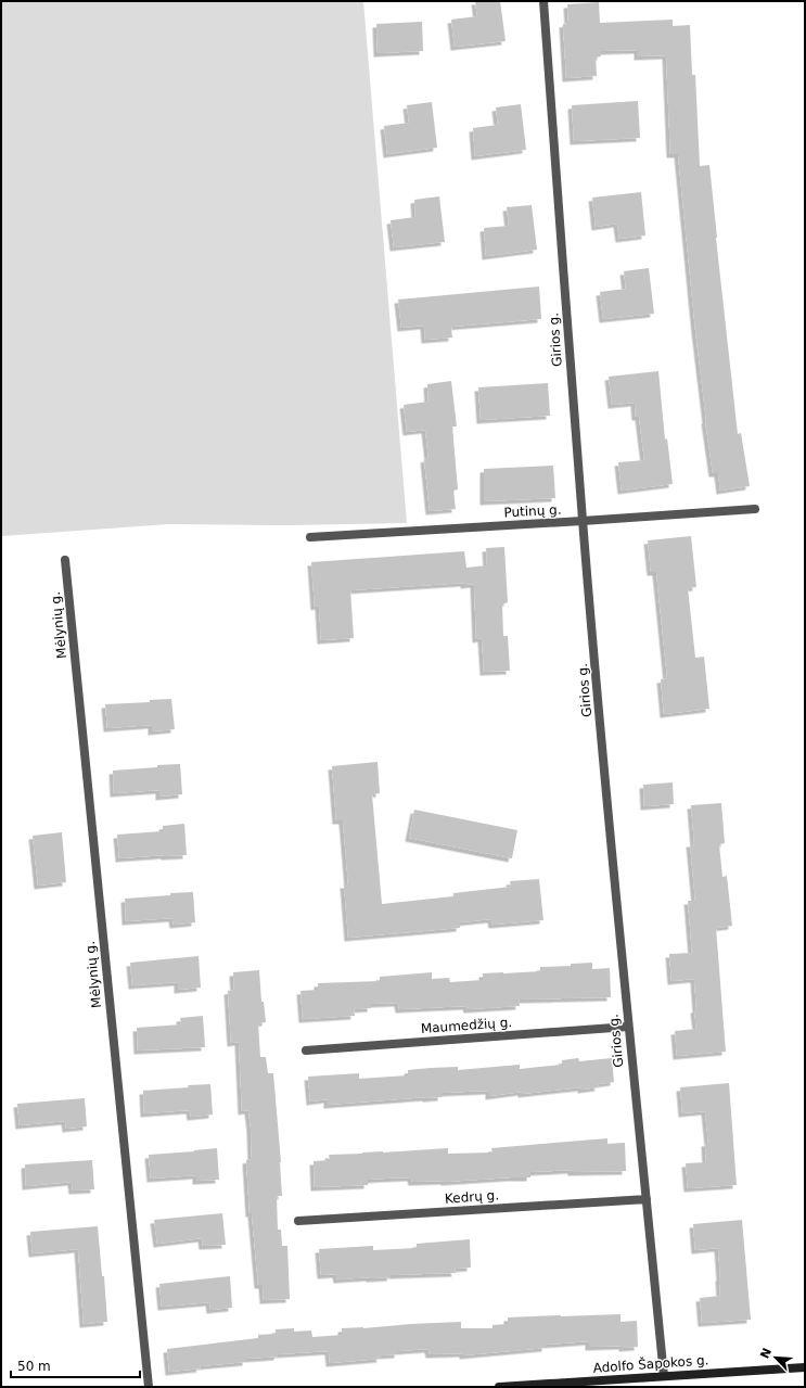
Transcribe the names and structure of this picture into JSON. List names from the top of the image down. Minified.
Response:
{"streets":{"street":["Girios g.","Putinų g.","Mėlynių g.","Maumedžių g.","Kedrų g.","Adolfo Šapokos g."]},"crossings":[["Girios g.","Putinų g."],["Girios g.","Maumedžių g."],["Girios g.","Kedrų g."],["Girios g.","Adolfo Šapokos g."]],"scale_bar":"50 m","north":"top left"}
